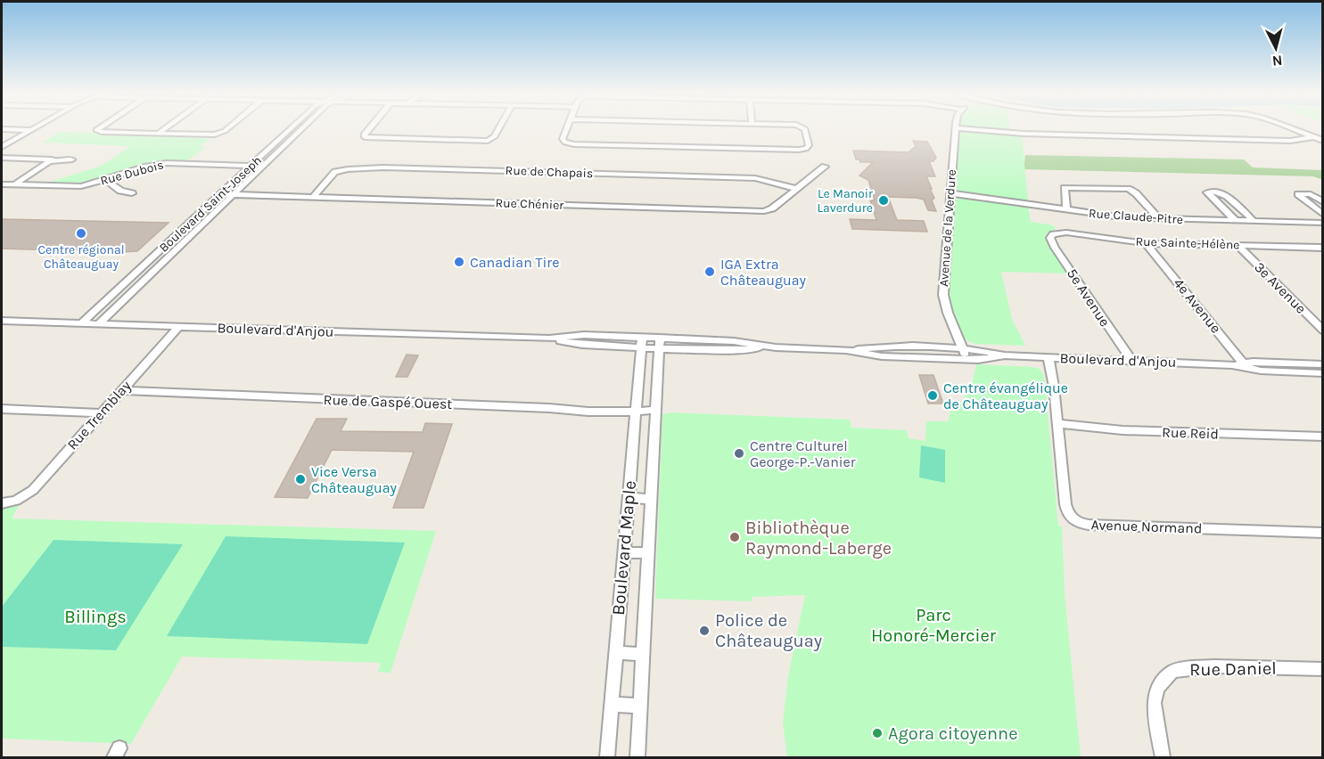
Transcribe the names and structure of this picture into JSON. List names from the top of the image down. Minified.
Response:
{"streets":{"street":["Rue de Chapais","Rue Dubois","Boulevard Saint-Joseph","Rue Chénier","Rue Claude-Pitre","Avenue de la Verdure","Rue Sainte-Hélène","3e Avenue","5e Avenue","4e Avenue","Boulevard d'Anjou","Rue de Gaspé Ouest","Rue Tremblay","Rue Reid","Avenue Normand","Boulevard Maple","Rue Daniel"]},"crossings":[["Rue de Chapais","Rue Chénier"],["Rue Dubois","Boulevard Saint-Joseph"],["Boulevard Saint-Joseph","Rue Chénier"],["Boulevard Saint-Joseph","Boulevard d'Anjou"],["Rue Claude-Pitre","Avenue de la Verdure"],["Avenue de la Verdure","Boulevard d'Anjou"],["Rue Sainte-Hélène","3e Avenue"],["Rue Sainte-Hélène","5e Avenue"],["Rue Sainte-Hélène","4e Avenue"],["5e Avenue","Boulevard d'Anjou"],["4e Avenue","Boulevard d'Anjou"],["Boulevard d'Anjou","Rue Tremblay"],["Boulevard d'Anjou","Avenue Normand"],["Boulevard d'Anjou","Boulevard Maple"],["Rue de Gaspé Ouest","Rue Tremblay"],["Rue de Gaspé Ouest","Boulevard Maple"],["Rue Reid","Avenue Normand"]],"parks":["Parc Honoré-Mercier","Billings"],"places":["Le Manoir Laverdure","Centre régional Châteauguay","Canadian Tire","IGA Extra Châteauguay","Centre évangélique de Châteauguay","Centre Culturel George-P.-Vanier","Vice Versa Châteauguay","Bibliothèque Raymond-Laberge","Police de Châteauguay","Agora citoyenne"],"north":"bottom"}
